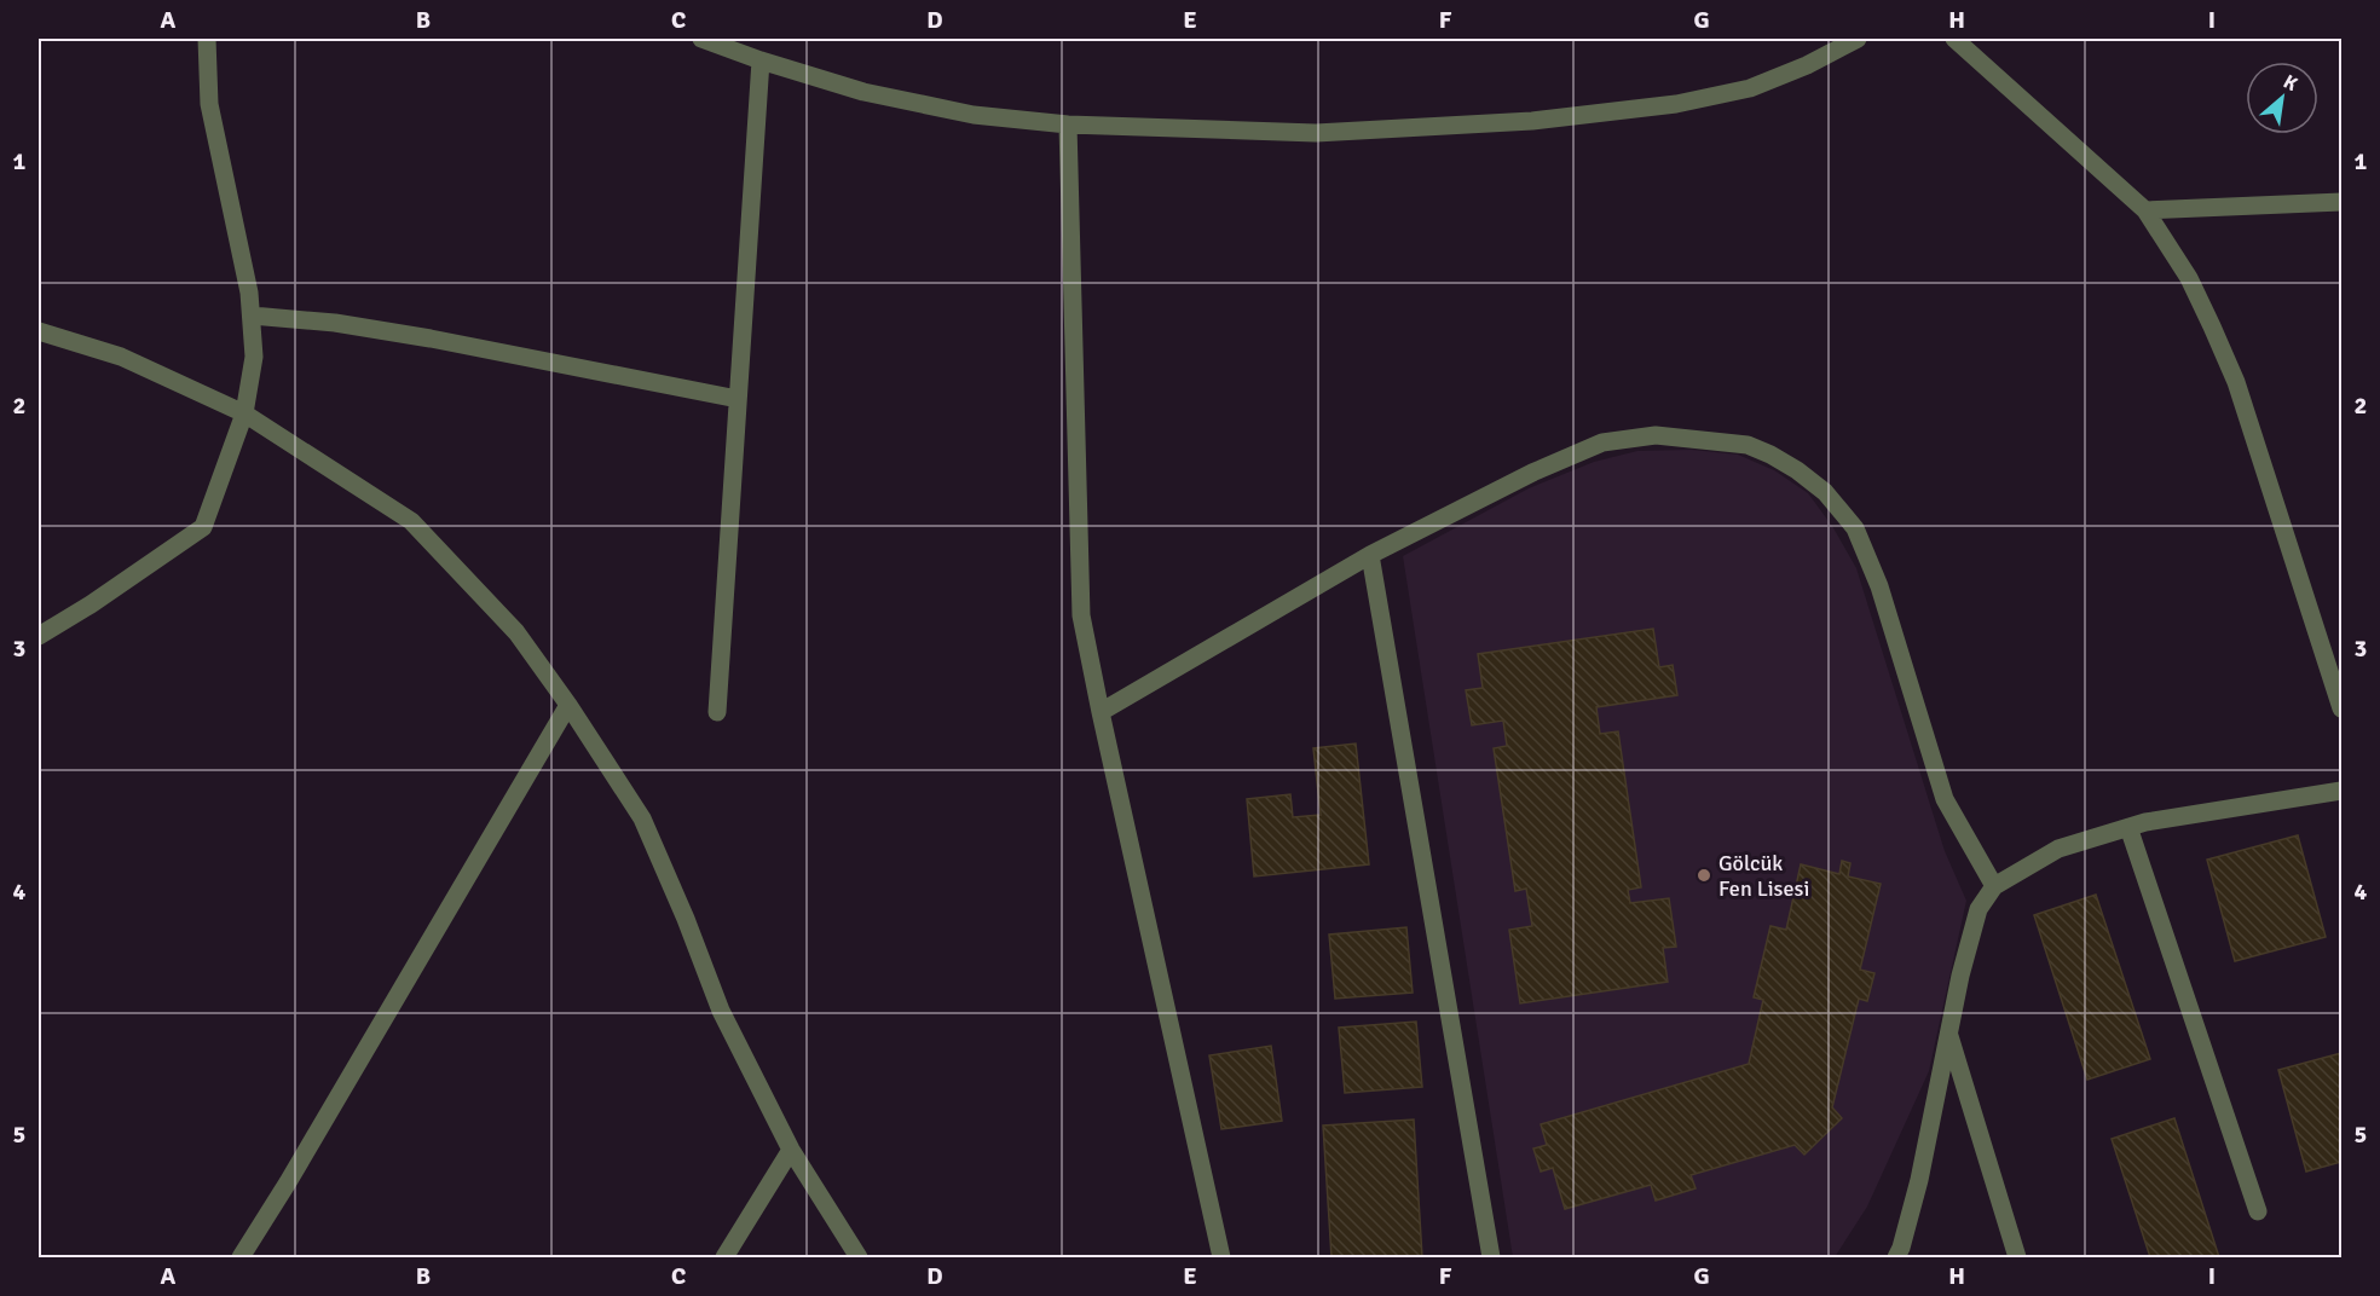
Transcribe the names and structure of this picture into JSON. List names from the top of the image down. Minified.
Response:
{"places":["Gölcük Fen Lisesi"],"north":"top right","grid":{"columns":["A","B","C","D","E","F","G","H","I"],"rows":["1","2","3","4","5"]}}
